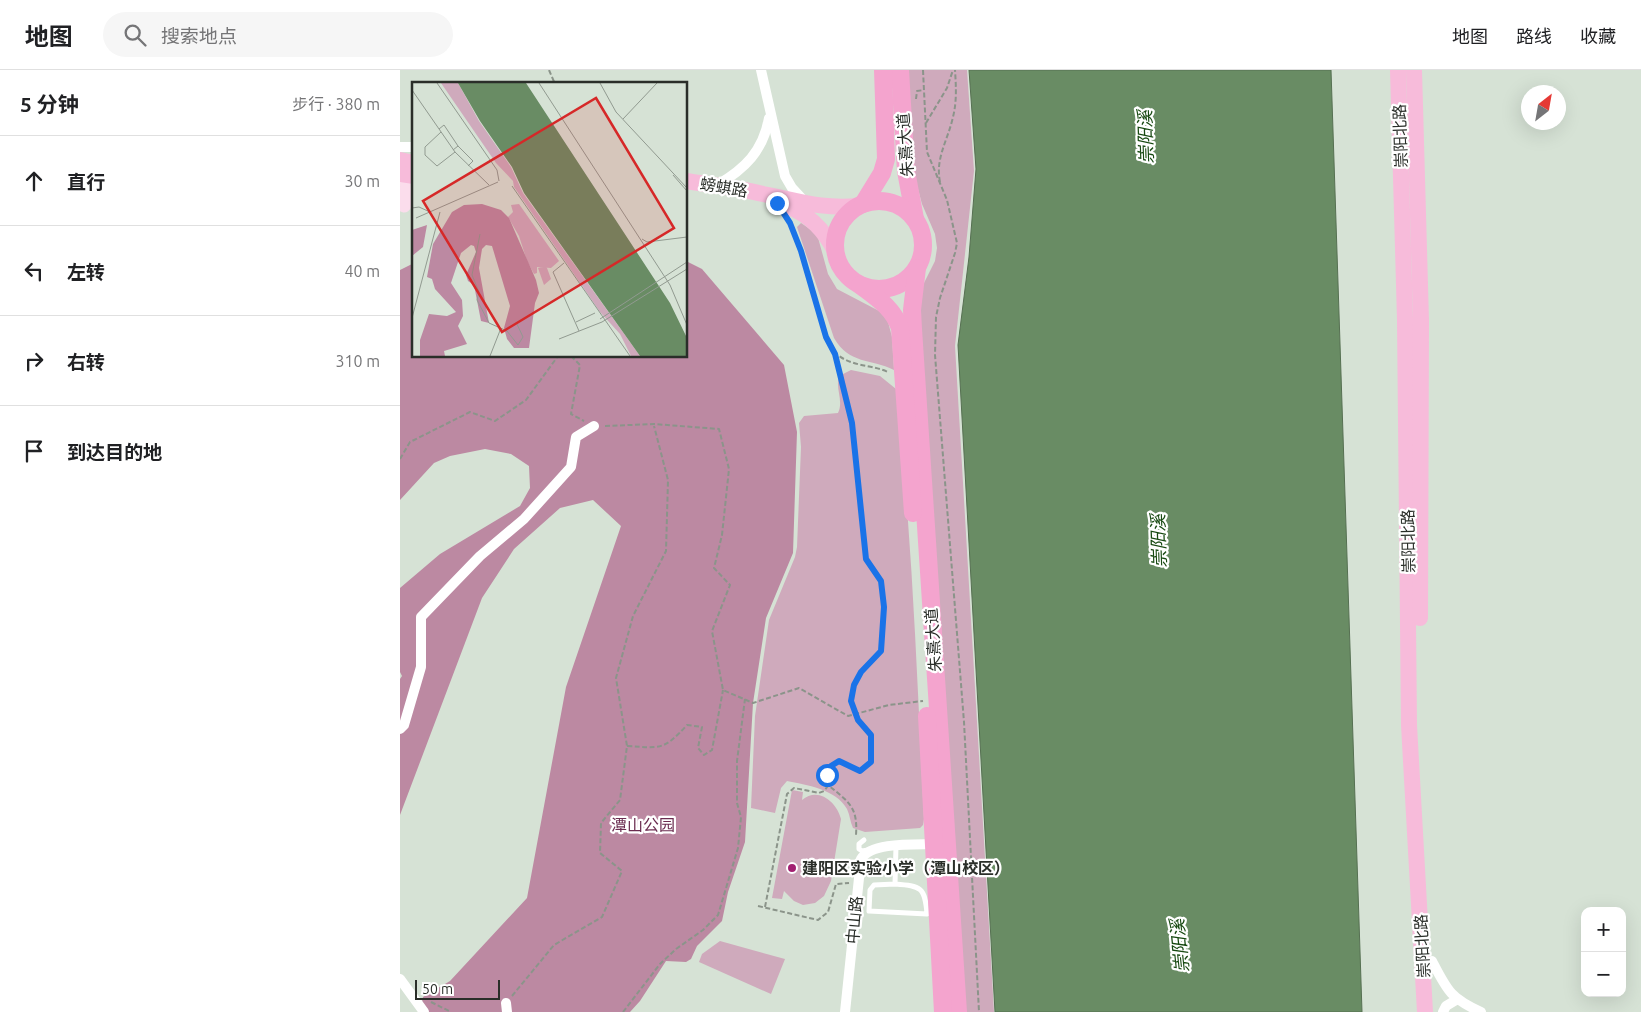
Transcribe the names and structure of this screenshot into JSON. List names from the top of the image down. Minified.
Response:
{"streets":{"highway":["朱熹大道"],"main road":["崇阳北路","螃蜞路"],"street":["中山路"]},"water":["崇阳溪"],"parks":["潭山公园"],"places":["建阳区实验小学（潭山校区）"],"scale_bar":"50 m","north":"top right","page":{"header":"地图","search":"搜索地点","nav":["地图","路线","收藏"],"heading":["5 分钟","步行 · 380 m"],"list":[["直行","30 m"],["左转","40 m"],["右转","310 m"],"到达目的地"],"map_buttons":["+","−"],"scale":"50 m"}}
